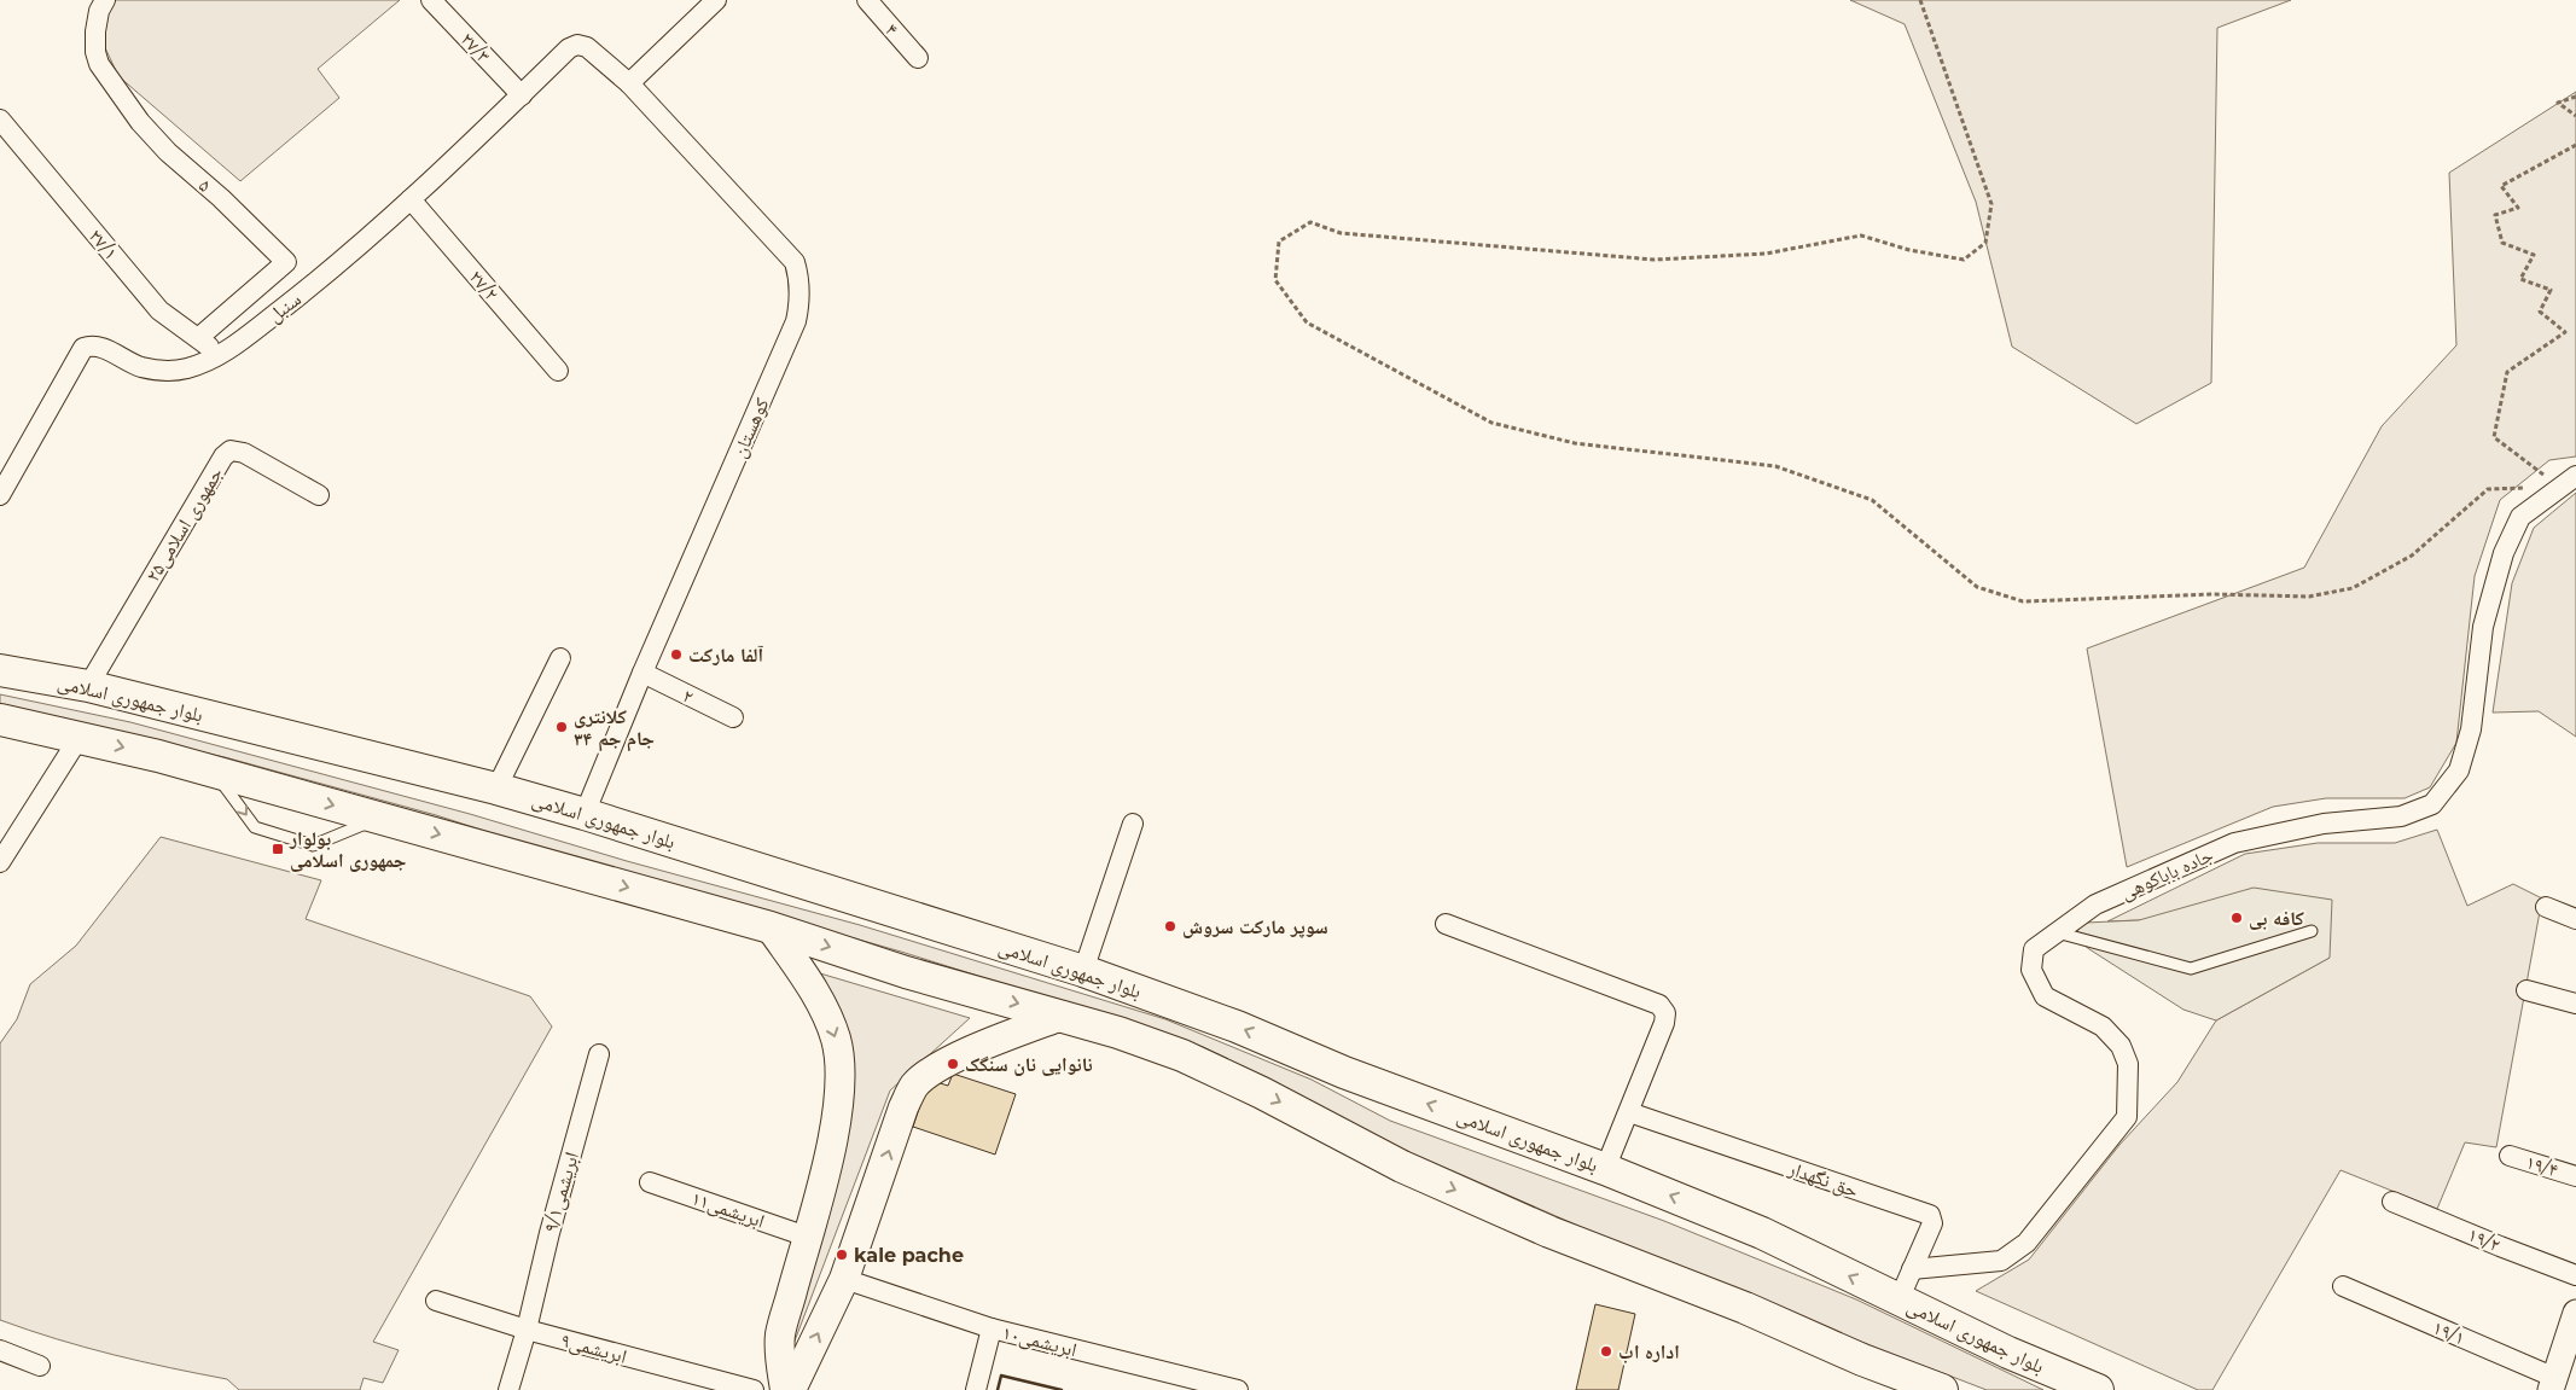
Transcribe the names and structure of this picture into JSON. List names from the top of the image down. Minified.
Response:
{"streets":{"main road":["بلوار جمهوری اسلامی"],"street":["۴","۲۷/۳","۵","۲۷/۱","۲۷/۲","سنبل","کوهستان","جمهوری اسلامی۲۵","۲","جاده باباکوهی","۱۹/۴","حق نگهدار","۹/۱ابریشمی","ابریشمی۱۱","۱۹/۲","۱۹/۱","ابریشمی۱۰","ابریشمی۹"]},"crossings":[["۲۷/۳","سنبل"],["۵","۲۷/۱"],["۲۷/۱","سنبل"],["۲۷/۲","سنبل"],["سنبل","کوهستان"],["کوهستان","۲"],["کوهستان","بلوار جمهوری اسلامی"],["جمهوری اسلامی۲۵","بلوار جمهوری اسلامی"],["بلوار جمهوری اسلامی","حق نگهدار"],["جاده باباکوهی","حق نگهدار"],["۹/۱ابریشمی","ابریشمی۹"]],"places":{"other":["آلفا مارکت","کلانتری ۳۴ جام جم","کافه بی","سوپر مارکت سروش","نانوایی نان سنگک","kale pache","اداره اب"],"transit":["بولوار جمهوری اسلامی"]}}
